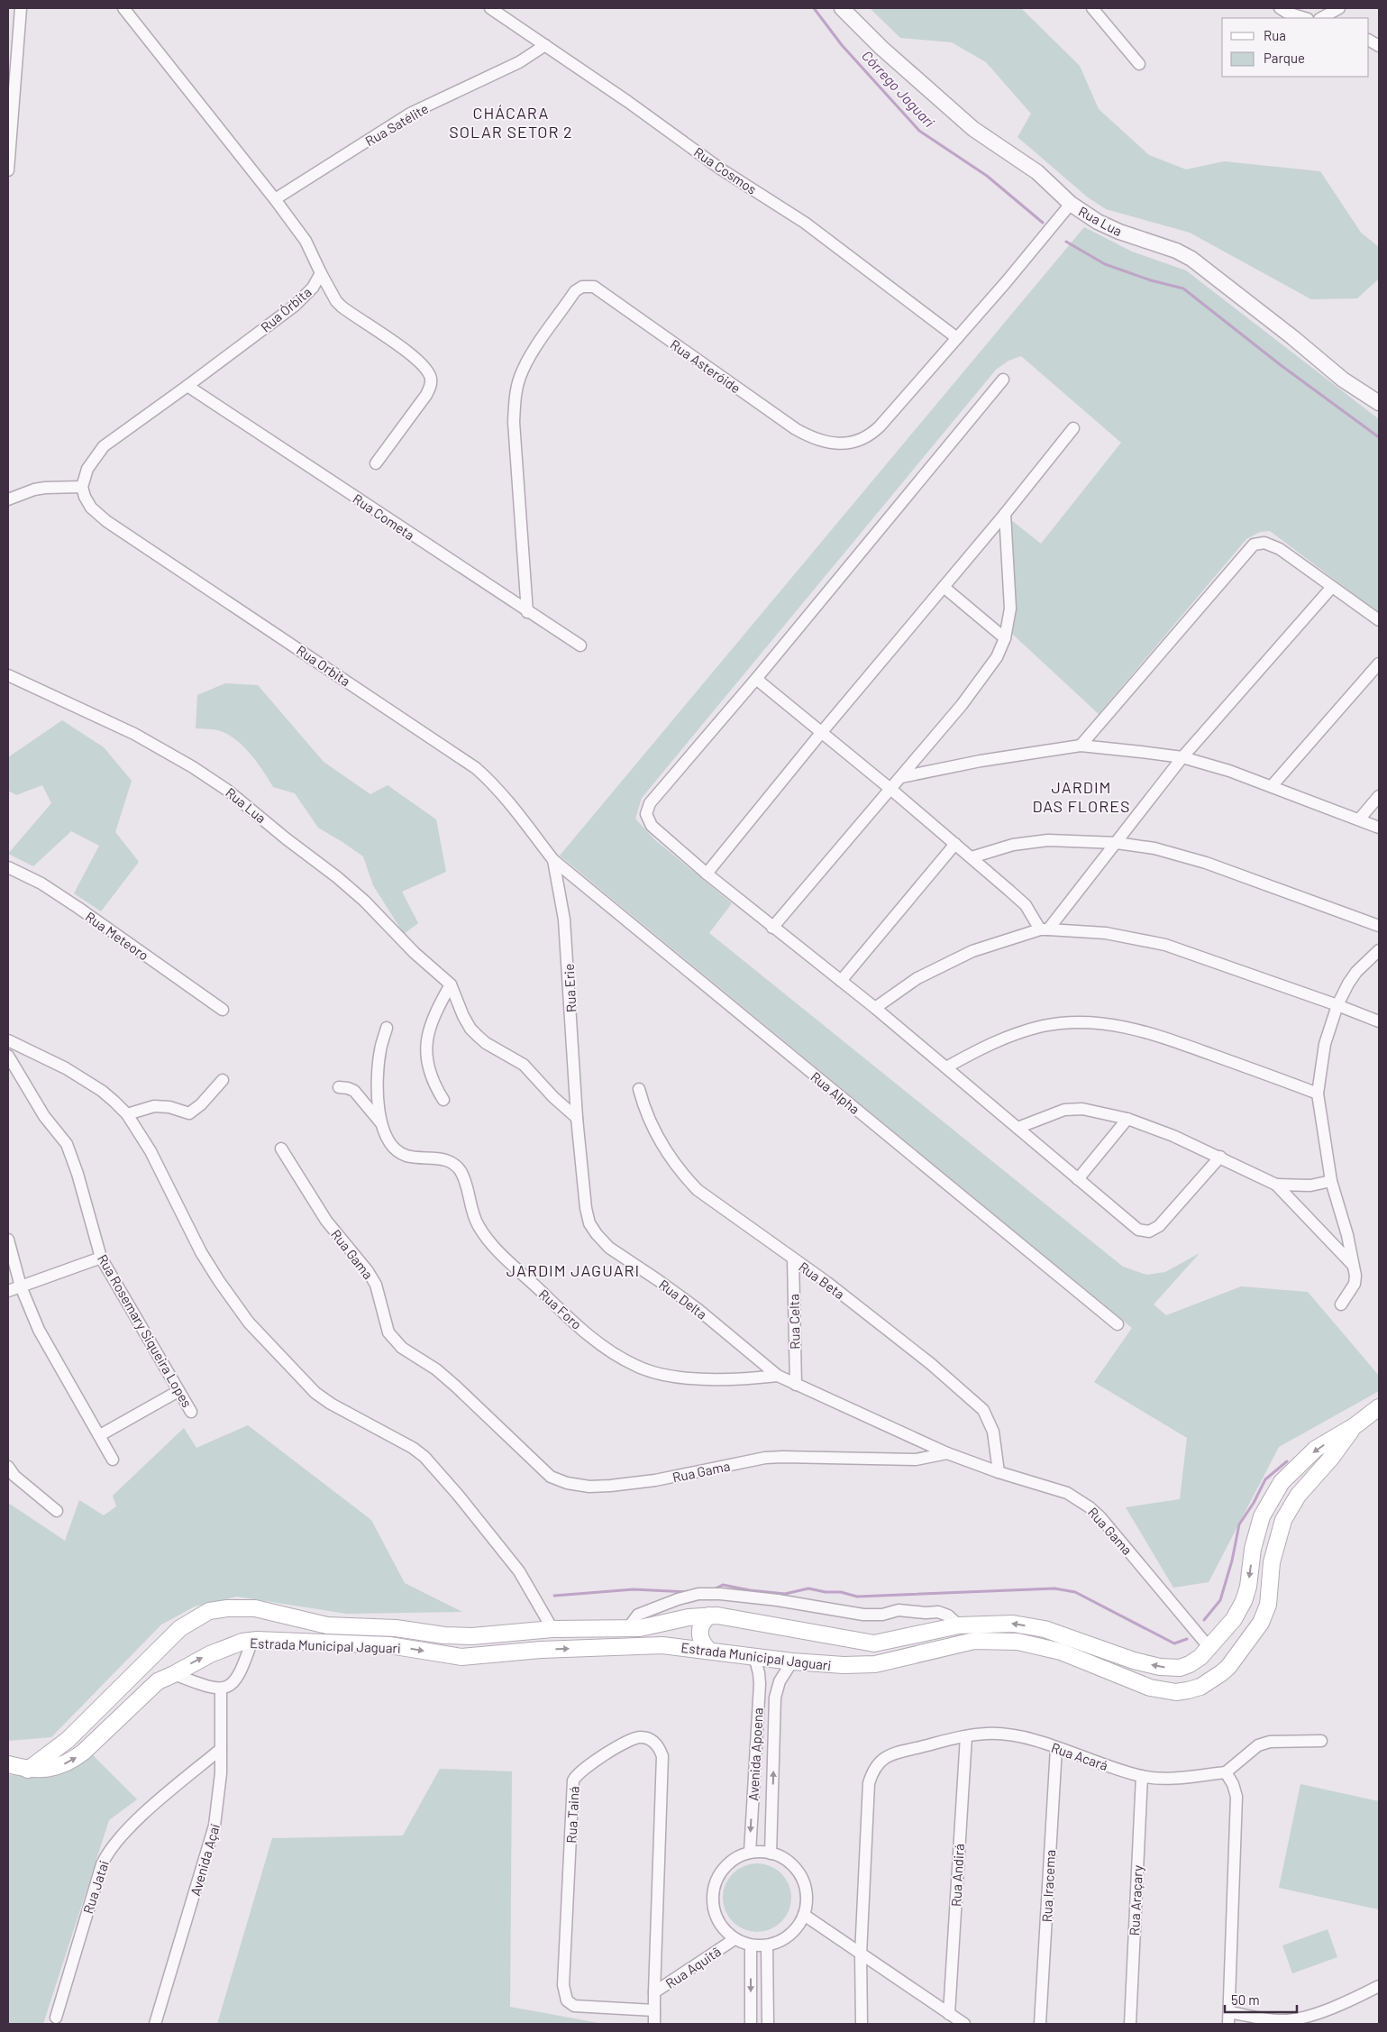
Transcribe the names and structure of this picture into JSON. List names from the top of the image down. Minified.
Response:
{"streets":{"main road":["Estrada Municipal Jaguari"],"street":["Rua Satélite","Rua Cosmos","Rua Lua","Rua Órbita","Rua Asteróide","Rua Cometa","Rua Orbita","Rua Meteoro","Rua Erie","Rua Alpha","Rua Gama","Rua Beta","Rua Delta","Rua Foro","Rua Celta","Rua Rosemary Siqueira Lopes","Avenida Apoena","Rua Acará","Rua Tainá","Avenida Açaí","Rua Andirá","Rua Iracema","Rua Jatai","Rua Araçary","Rua Aquitã"]},"crossings":[["Rua Satélite","Rua Cosmos"],["Rua Satélite","Rua Órbita"],["Rua Cosmos","Rua Asteróide"],["Rua Lua","Rua Asteróide"],["Rua Órbita","Rua Cometa"],["Rua Órbita","Rua Orbita"],["Rua Asteróide","Rua Cometa"],["Rua Orbita","Rua Erie"],["Rua Orbita","Rua Alpha"],["Rua Erie","Rua Alpha"],["Rua Erie","Rua Delta"],["Rua Gama","Rua Beta"],["Rua Gama","Rua Delta"],["Rua Gama","Estrada Municipal Jaguari"],["Rua Beta","Rua Celta"],["Rua Delta","Rua Foro"],["Rua Delta","Rua Celta"],["Estrada Municipal Jaguari","Avenida Apoena"],["Avenida Apoena","Rua Aquitã"],["Rua Acará","Rua Andirá"],["Rua Acará","Rua Iracema"],["Rua Acará","Rua Araçary"],["Rua Tainá","Rua Aquitã"],["Avenida Açaí","Rua Jatai"]],"districts":["CHÁCARA SOLAR SETOR 2","JARDIM DAS FLORES","JARDIM JAGUARI"],"water":["Córrego Jaguari"],"legend":["Rua","Parque"],"scale_bar":"50 m"}
